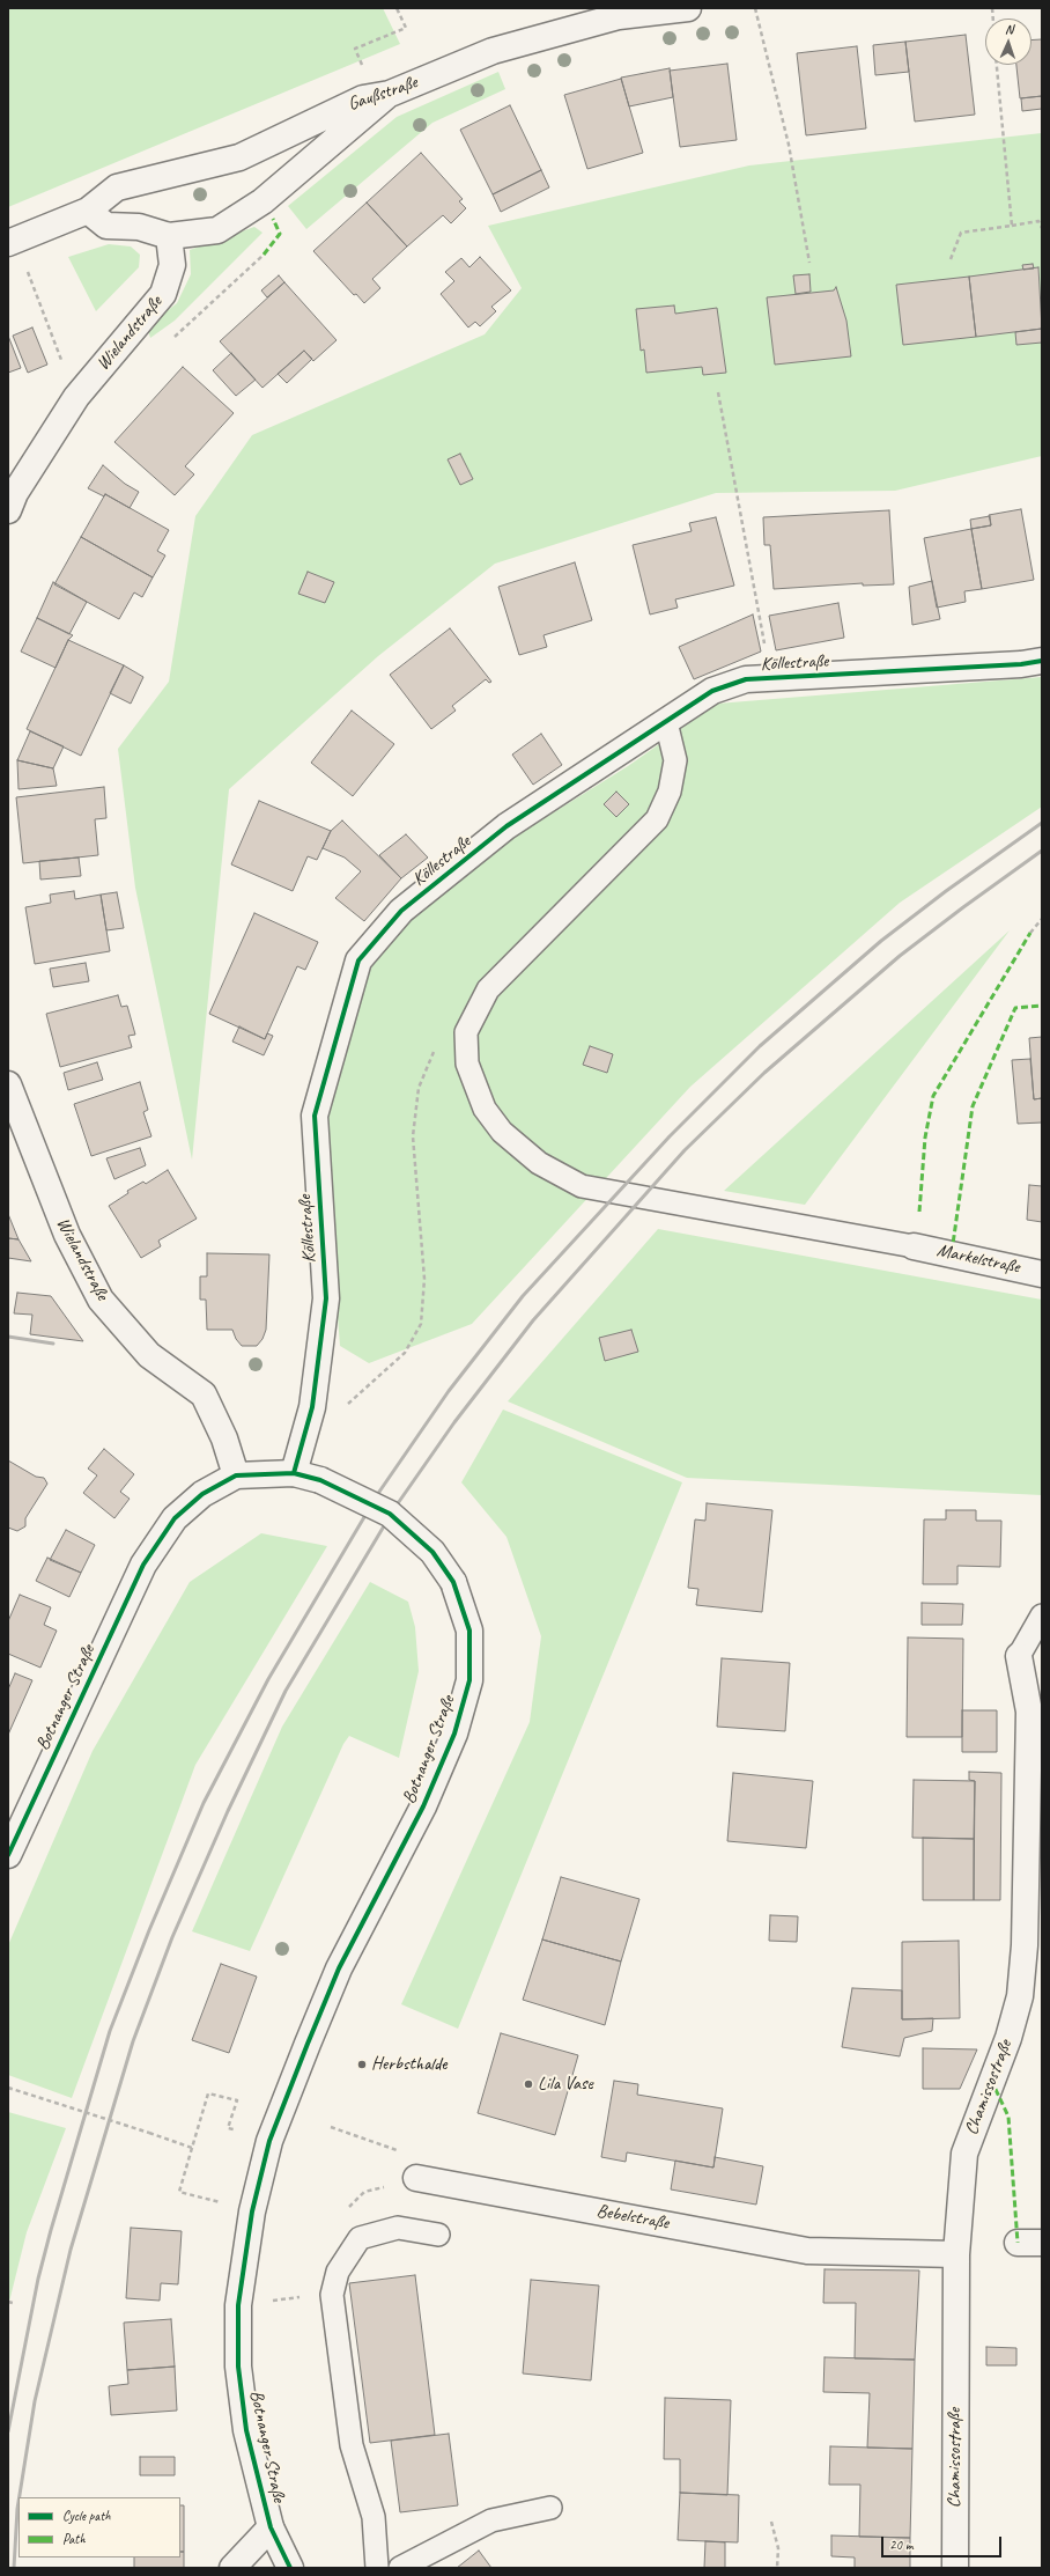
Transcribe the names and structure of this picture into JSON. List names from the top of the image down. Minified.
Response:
{"streets":{"street":["Gaußstraße","Wielandstraße","Köllestraße","Markelstraße","Botnanger Straße","Chamissostraße","Bebelstraße"]},"crossings":[["Wielandstraße","Botnanger Straße"],["Köllestraße","Botnanger Straße"],["Chamissostraße","Bebelstraße"]],"places":["Herbsthalde","Lila Vase"],"legend":["Cycle path","Path"],"scale_bar":"20 m","north":"top"}
